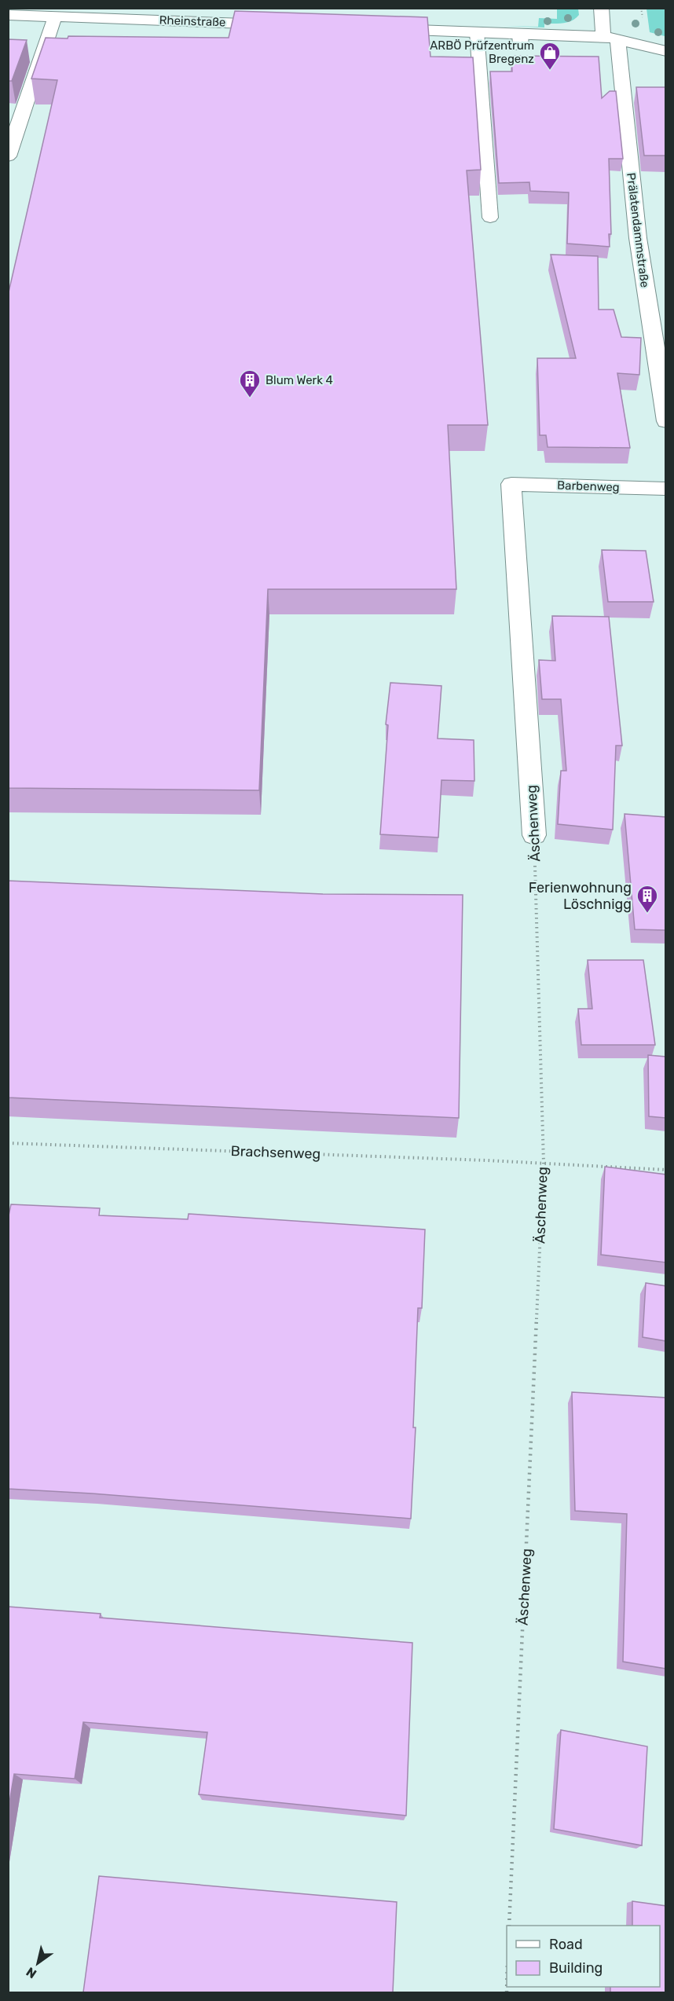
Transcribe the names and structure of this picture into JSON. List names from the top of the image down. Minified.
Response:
{"streets":{"street":["Rheinstraße","Prälatendammstraße","Barbenweg","Äschenweg"],"path":["Brachsenweg"]},"crossings":[["Barbenweg","Äschenweg"],["Äschenweg","Brachsenweg"]],"places":{"shop":["ARBÖ Prüfzentrum Bregenz"],"building":["Blum Werk 4","Ferienwohnung Löschnigg"]},"legend":["Road","Building"],"north":"bottom left"}
